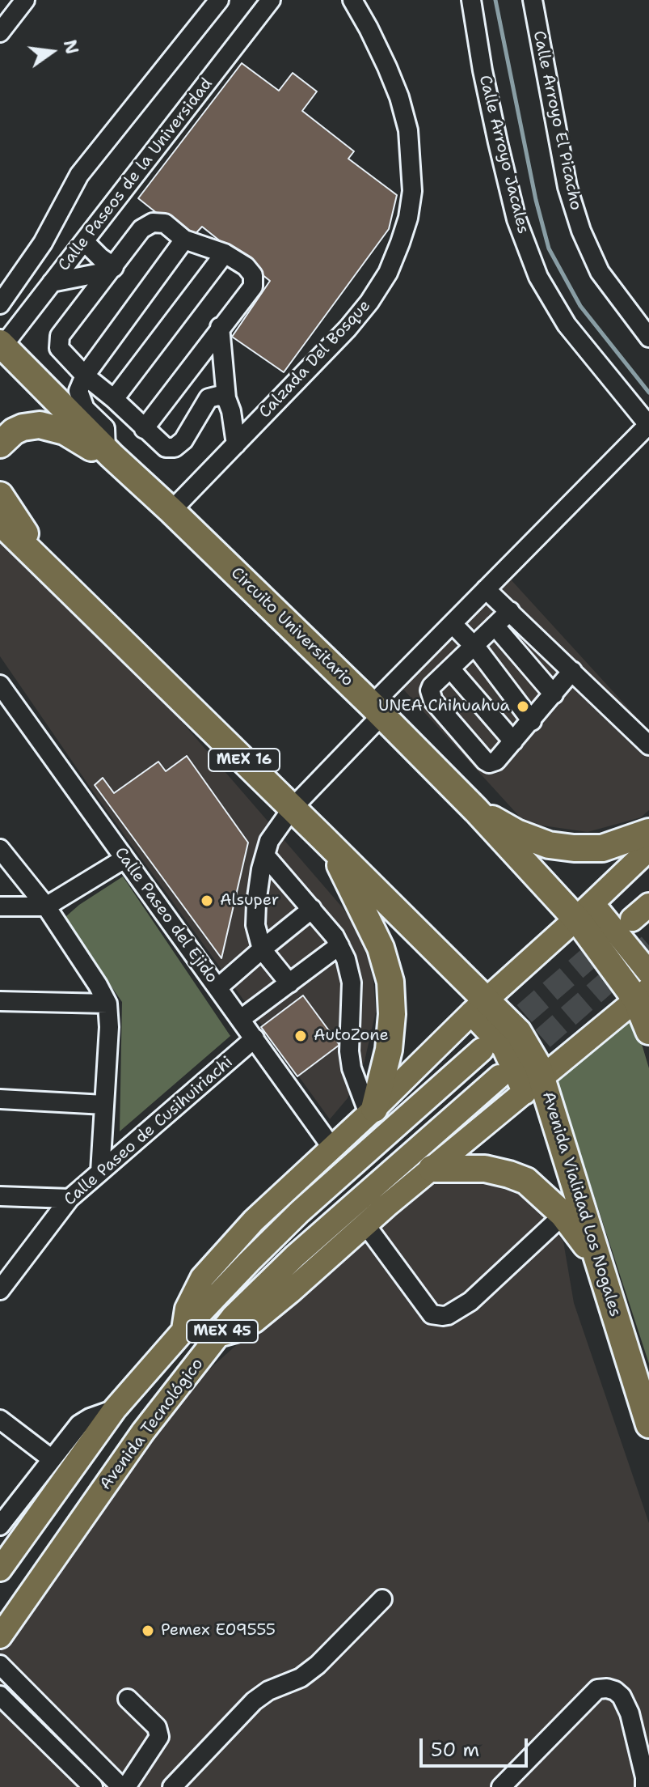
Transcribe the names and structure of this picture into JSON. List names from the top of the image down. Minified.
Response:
{"streets":{"highway":["Circuito Universitario","MEX 16","Avenida Vialidad Los Nogales"],"main road":["MEX 45","Avenida Tecnológico"],"street":["Calle Arroyo El Picacho","Calle Arroyo Jacales","Calle Paseos de la Universidad","Calzada Del Bosque","Calle Paseo del Ejido","Calle Paseo de Cusihuiriachi"]},"crossings":[["Calle Paseos de la Universidad","Circuito Universitario"],["Calzada Del Bosque","Circuito Universitario"],["MEX 16","Avenida Vialidad Los Nogales"],["Calle Paseo del Ejido","Calle Paseo de Cusihuiriachi"]],"places":["UNEA Chihuahua","Alsuper","AutoZone","Pemex E09555"],"scale_bar":"50 m","north":"right"}
